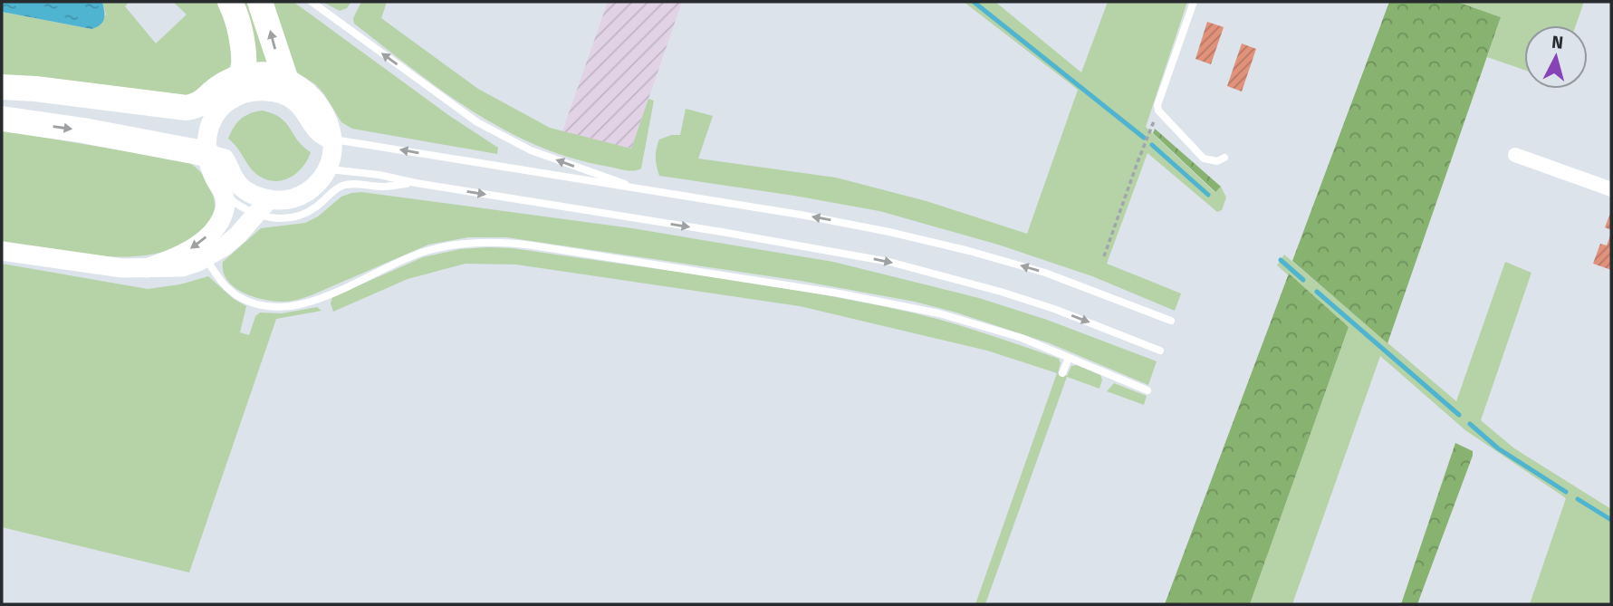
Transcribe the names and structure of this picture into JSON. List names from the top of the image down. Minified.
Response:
{"north":"top"}
